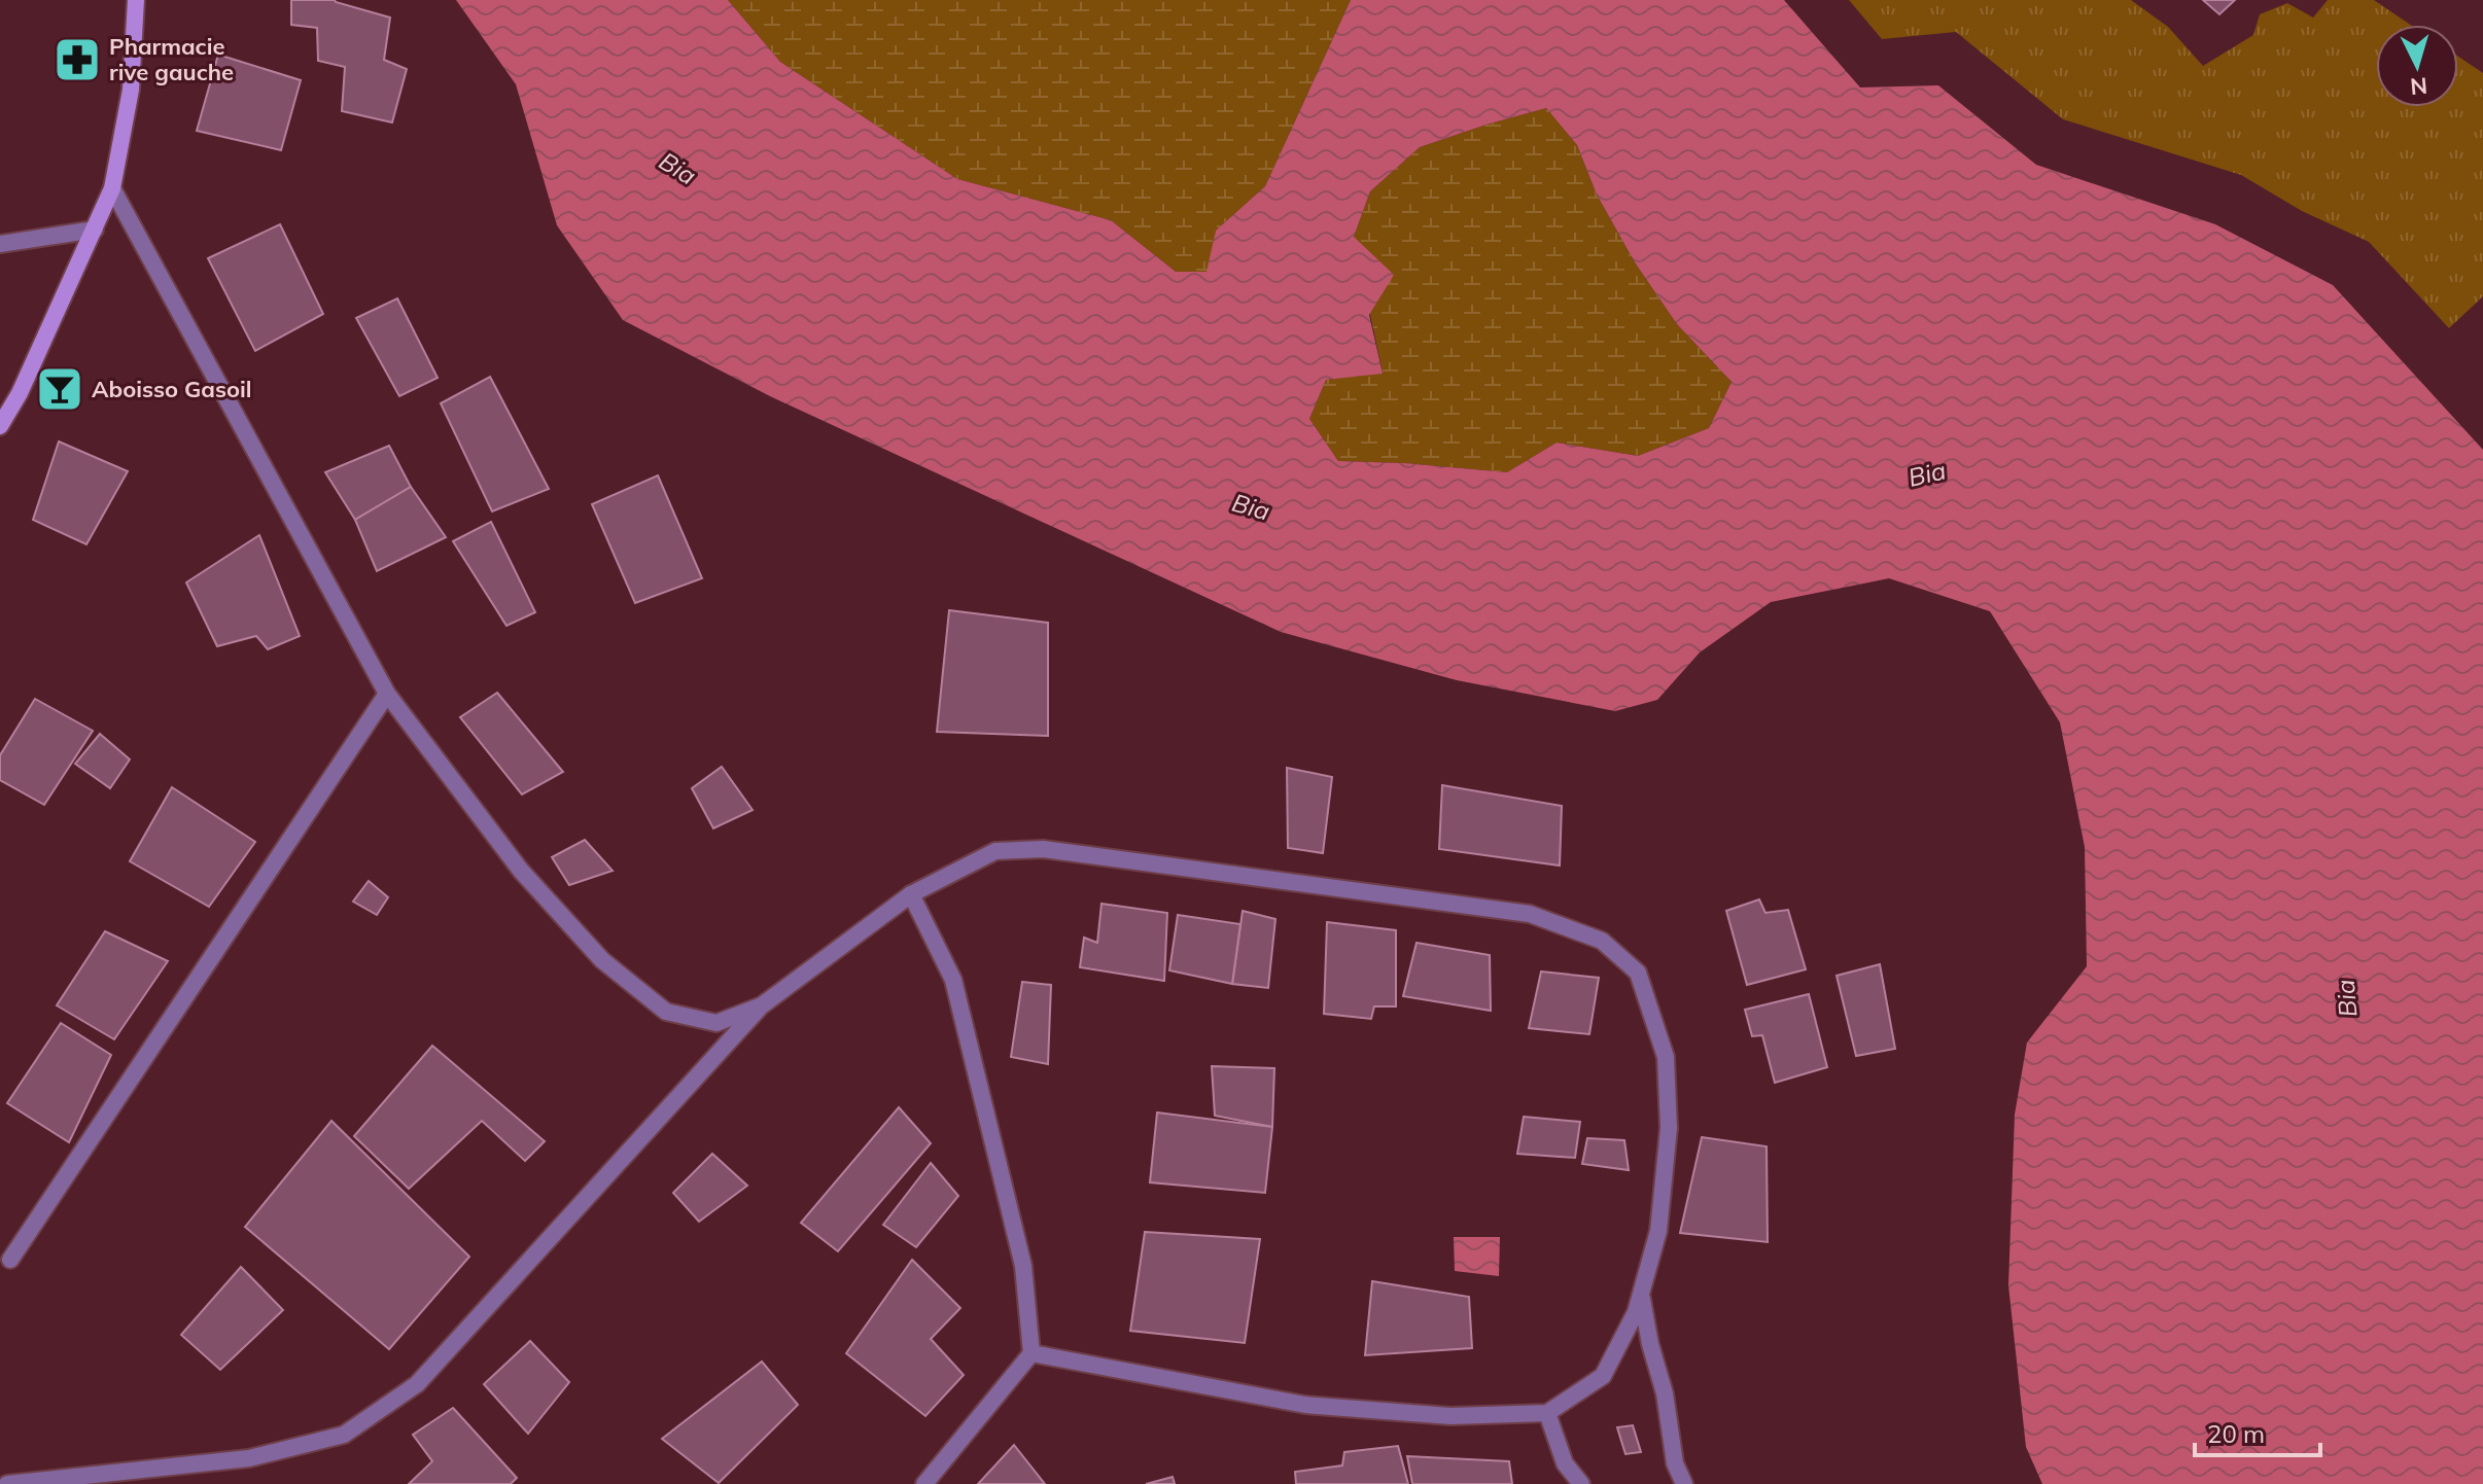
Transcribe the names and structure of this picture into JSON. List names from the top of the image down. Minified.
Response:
{"water":["Bia"],"places":{"pharmacy":["Pharmacie rive gauche"],"bar":["Aboisso Gasoil"]},"scale_bar":"20 m","north":"bottom"}
